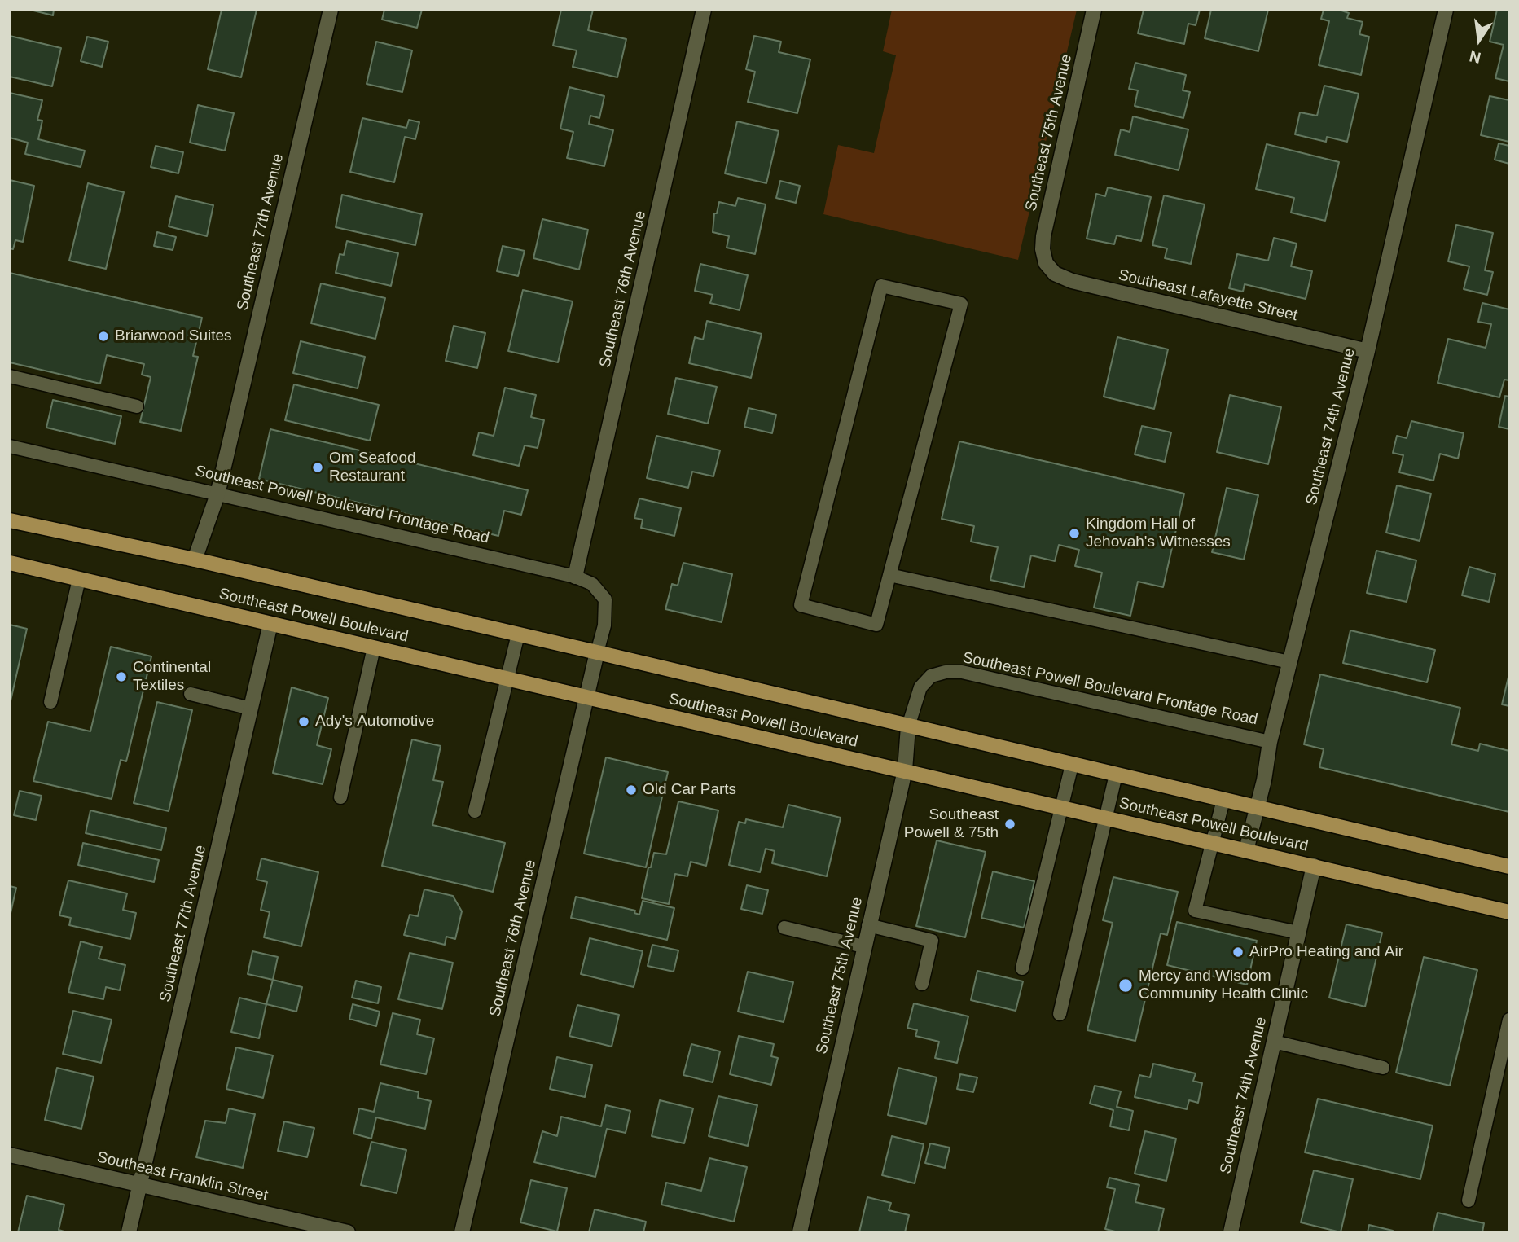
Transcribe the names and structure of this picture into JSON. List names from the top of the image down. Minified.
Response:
{"streets":{"main road":["Southeast Powell Boulevard"],"street":["Southeast 75th Avenue","Southeast 77th Avenue","Southeast 76th Avenue","Southeast Lafayette Street","Southeast 74th Avenue","Southeast Franklin Street"],"lane":["Southeast Powell Boulevard Frontage Road"]},"crossings":[["Southeast 75th Avenue","Southeast Lafayette Street"],["Southeast 75th Avenue","Southeast Powell Boulevard Frontage Road"],["Southeast 75th Avenue","Southeast Powell Boulevard"],["Southeast 77th Avenue","Southeast Powell Boulevard Frontage Road"],["Southeast 77th Avenue","Southeast Powell Boulevard"],["Southeast 77th Avenue","Southeast Franklin Street"],["Southeast 76th Avenue","Southeast Powell Boulevard Frontage Road"],["Southeast 76th Avenue","Southeast Powell Boulevard"],["Southeast Lafayette Street","Southeast 74th Avenue"],["Southeast 74th Avenue","Southeast Powell Boulevard Frontage Road"],["Southeast 74th Avenue","Southeast Powell Boulevard"],["Southeast Powell Boulevard Frontage Road","Southeast Powell Boulevard"]],"places":["Briarwood Suites","Om Seafood Restaurant","Kingdom Hall of Jehovah's Witnesses","Continental Textiles","Ady's Automotive","Old Car Parts","Southeast Powell & 75th","AirPro Heating and Air","Mercy and Wisdom Community Health Clinic"],"north":"bottom"}
